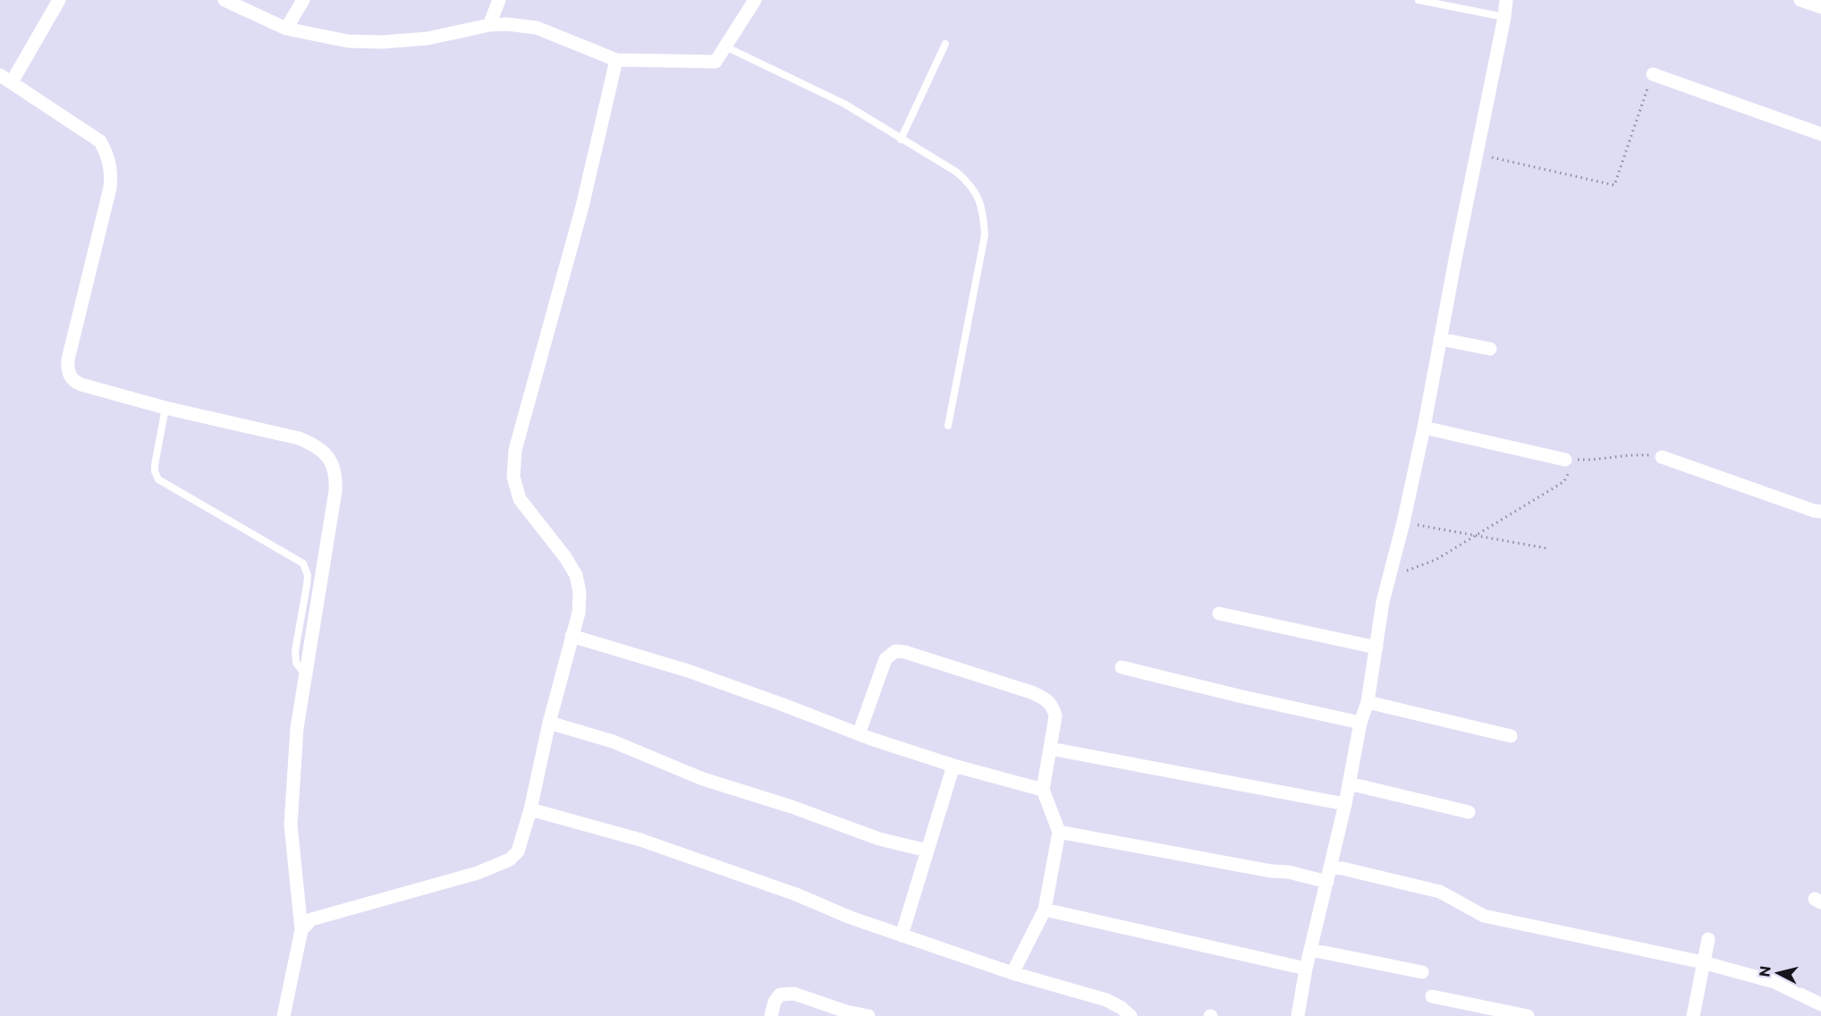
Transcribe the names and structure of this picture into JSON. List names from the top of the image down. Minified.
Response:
{"north":"left"}
